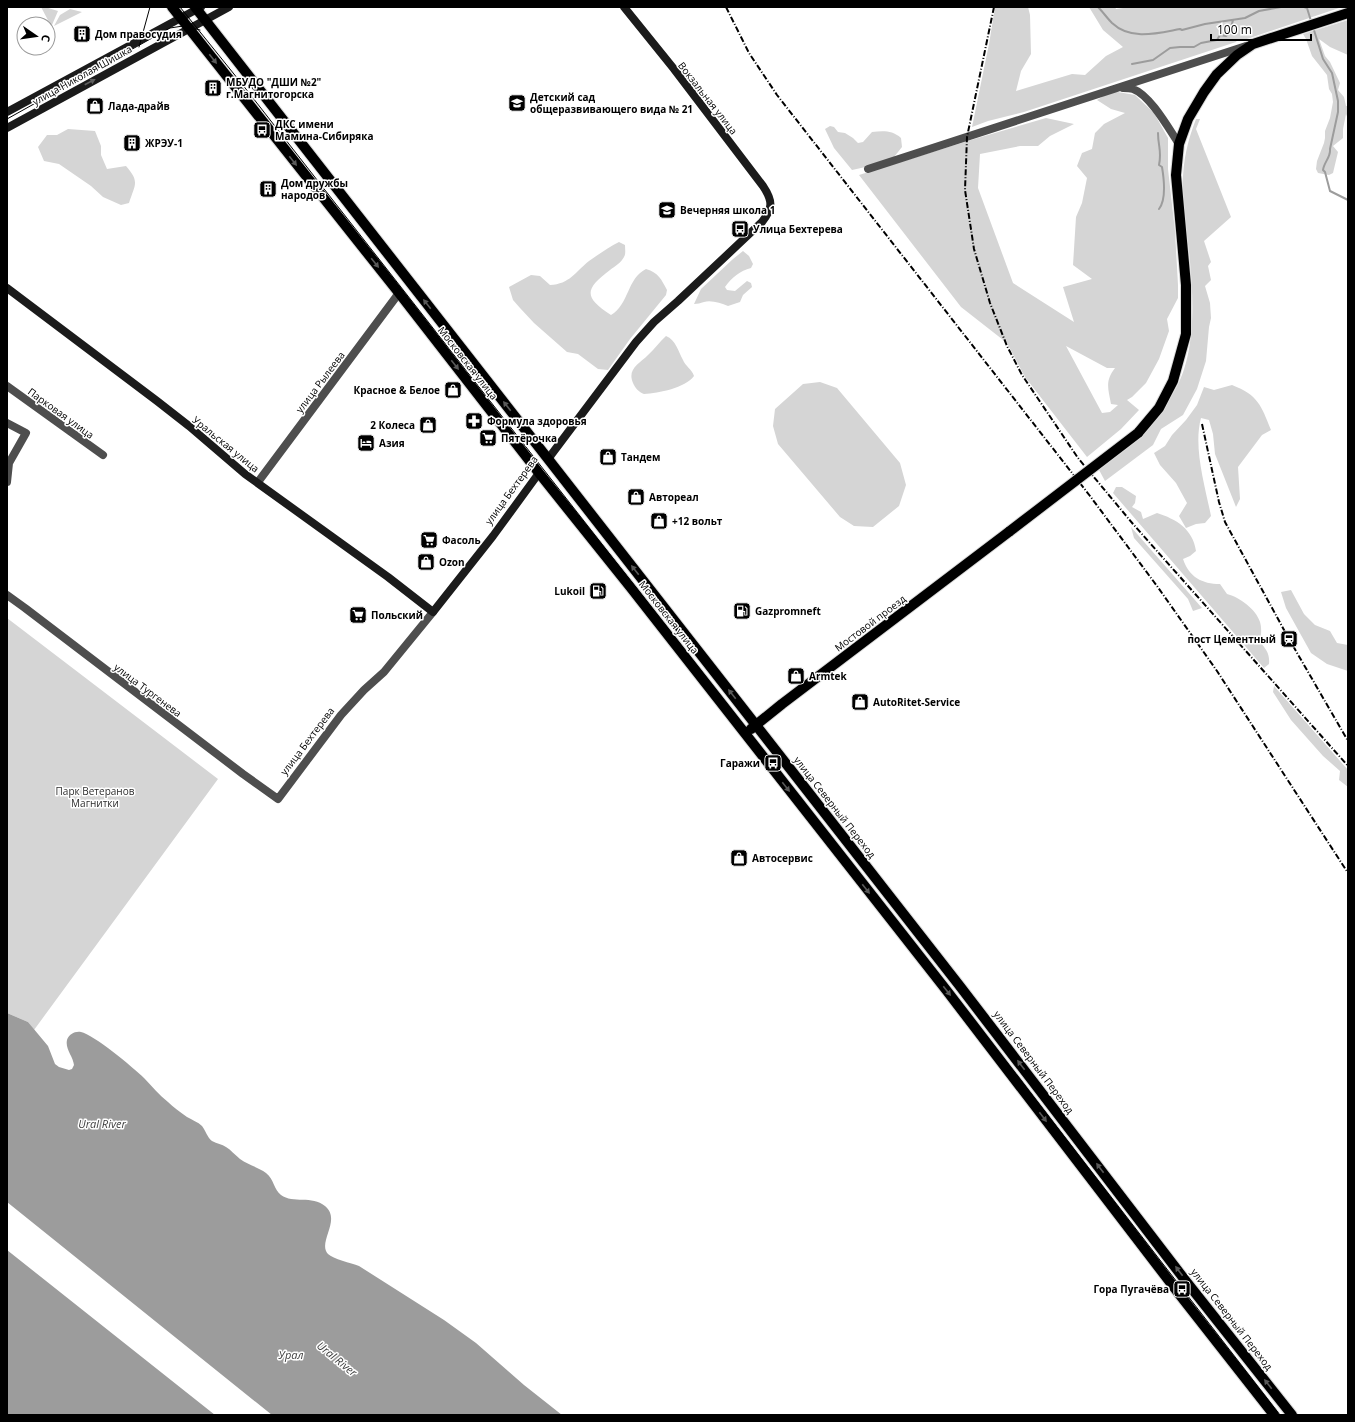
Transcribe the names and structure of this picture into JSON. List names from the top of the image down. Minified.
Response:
{"streets":{"main road":["Московская улица","улица Бехтерева","Мостовой проезд","улица Северный Переход"],"street":["улица Николая Шишка","Вокзальная улица","улица Рылеева","Парковая улица","Уральская улица","улица Тургенева"]},"crossings":[["улица Николая Шишка","Московская улица"],["Вокзальная улица","улица Бехтерева"],["Московская улица","улица Рылеева"],["Московская улица","улица Бехтерева"],["Московская улица","Мостовой проезд"],["Московская улица","улица Северный Переход"],["улица Рылеева","Уральская улица"],["Уральская улица","улица Бехтерева"],["улица Бехтерева","улица Тургенева"],["Мостовой проезд","улица Северный Переход"]],"water":["Ural River","Урал"],"parks":["Парк Ветеранов Магнитки"],"places":{"building":["Дом правосудия","МБУДО \"ДШИ №2\" г.Магнитогорска","ЖРЭУ-1","Дом дружбы народов"],"school or university":["Детский сад общеразвивающего вида № 21","Вечерняя школа 1"],"shop":["Лада-драйв","Красное & Белое","2 Колеса","Тандем","Автореал","+12 вольт","Ozon","Armtek","AutoRitet-Service","Автосервис"],"bus stop":["ДКС имени Мамина-Сибиряка","Улица Бехтерева","Гаражи","Гора Пугачёва"],"pharmacy":["Формула здоровья"],"supermarket":["Пятёрочка","Фасоль","Польский"],"hotel":["Азия"],"fuel station":["Lukoil","Gazpromneft"],"station":["пост Цементный"]},"scale_bar":"100 m","north":"right"}
